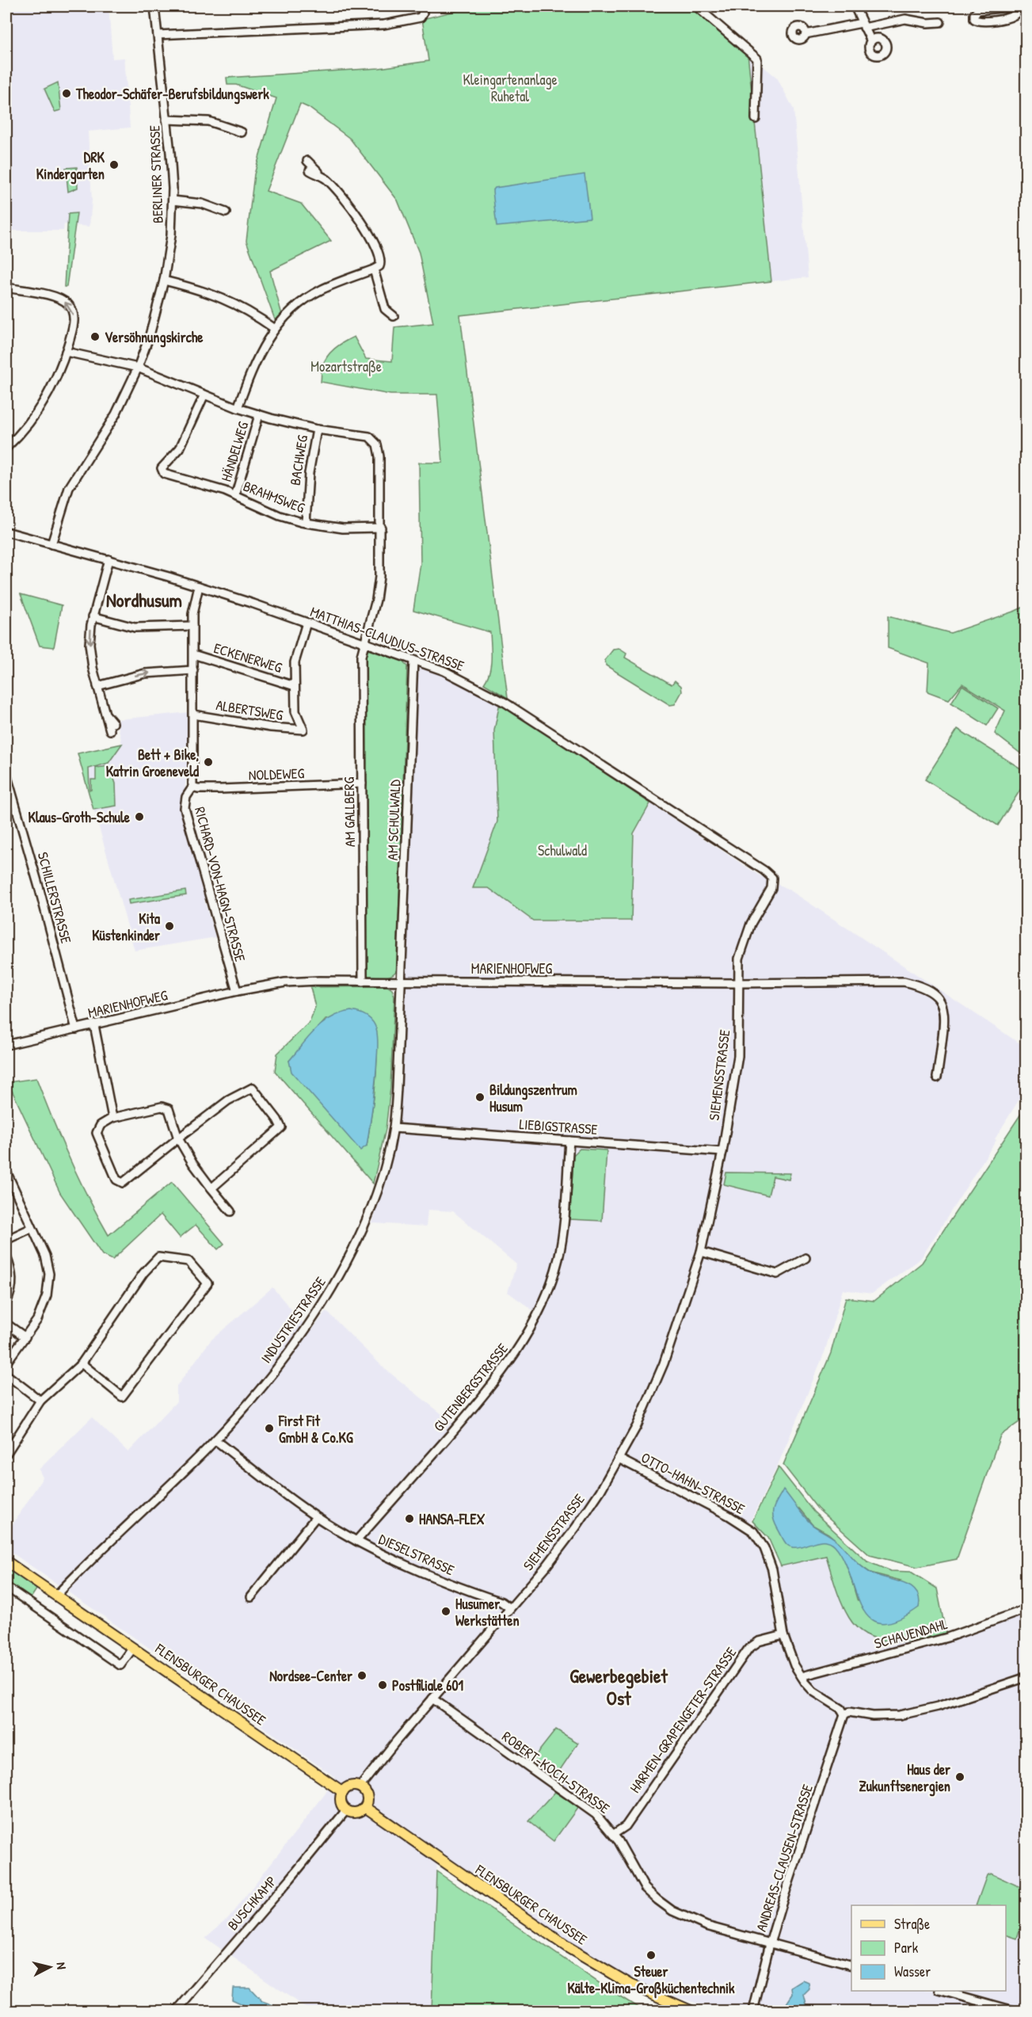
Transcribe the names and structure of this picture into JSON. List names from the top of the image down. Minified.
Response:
{"streets":{"main road":["FLENSBURGER CHAUSSEE"],"street":["BERLINER STRASSE","HÄNDELWEG","BACHWEG","BRAHMSWEG","MATTHIAS-CLAUDIUS-STRASSE","ECKENERWEG","ALBERTSWEG","NOLDEWEG","AM GALLBERG","AM SCHULWALD","RICHARD-VON-HAGN-STRASSE","SCHILLERSTRASSE","MARIENHOFWEG","SIEMENSSTRASSE","LIEBIGSTRASSE","INDUSTRIESTRASSE","GUTENBERGSTRASSE","OTTO-HAHN-STRASSE","DIESELSTRASSE","SCHAUENDAHL","HARMEN-GRAPENGETER-STRASSE","ROBERT-KOCH-STRASSE","ANDREAS-CLAUSEN-STRASSE","BUSCHKAMP"]},"crossings":[["BERLINER STRASSE","MATTHIAS-CLAUDIUS-STRASSE"],["HÄNDELWEG","BRAHMSWEG"],["BACHWEG","BRAHMSWEG"],["MATTHIAS-CLAUDIUS-STRASSE","AM GALLBERG"],["MATTHIAS-CLAUDIUS-STRASSE","AM SCHULWALD"],["MATTHIAS-CLAUDIUS-STRASSE","RICHARD-VON-HAGN-STRASSE"],["MATTHIAS-CLAUDIUS-STRASSE","SIEMENSSTRASSE"],["ECKENERWEG","ALBERTSWEG"],["ECKENERWEG","RICHARD-VON-HAGN-STRASSE"],["ALBERTSWEG","RICHARD-VON-HAGN-STRASSE"],["NOLDEWEG","AM GALLBERG"],["NOLDEWEG","RICHARD-VON-HAGN-STRASSE"],["AM GALLBERG","MARIENHOFWEG"],["AM SCHULWALD","MARIENHOFWEG"],["AM SCHULWALD","INDUSTRIESTRASSE"],["RICHARD-VON-HAGN-STRASSE","MARIENHOFWEG"],["SCHILLERSTRASSE","MARIENHOFWEG"],["MARIENHOFWEG","SIEMENSSTRASSE"],["MARIENHOFWEG","INDUSTRIESTRASSE"],["SIEMENSSTRASSE","LIEBIGSTRASSE"],["SIEMENSSTRASSE","OTTO-HAHN-STRASSE"],["SIEMENSSTRASSE","DIESELSTRASSE"],["SIEMENSSTRASSE","FLENSBURGER CHAUSSEE"],["SIEMENSSTRASSE","ROBERT-KOCH-STRASSE"],["SIEMENSSTRASSE","BUSCHKAMP"],["LIEBIGSTRASSE","INDUSTRIESTRASSE"],["LIEBIGSTRASSE","GUTENBERGSTRASSE"],["INDUSTRIESTRASSE","DIESELSTRASSE"],["INDUSTRIESTRASSE","FLENSBURGER CHAUSSEE"],["GUTENBERGSTRASSE","DIESELSTRASSE"],["OTTO-HAHN-STRASSE","SCHAUENDAHL"],["OTTO-HAHN-STRASSE","HARMEN-GRAPENGETER-STRASSE"],["OTTO-HAHN-STRASSE","ANDREAS-CLAUSEN-STRASSE"],["FLENSBURGER CHAUSSEE","BUSCHKAMP"],["HARMEN-GRAPENGETER-STRASSE","ROBERT-KOCH-STRASSE"],["ROBERT-KOCH-STRASSE","ANDREAS-CLAUSEN-STRASSE"]],"districts":["Nordhusum","Gewerbegebiet Ost"],"parks":["Kleingartenanlage Ruhetal","Mozartstraße","Schulwald"],"places":["Theodor-Schäfer-Berufsbildungswerk","DRK Kindergarten","Versöhnungskirche","Bett + Bike, Katrin Groeneveld","Klaus-Groth-Schule","Kita Küstenkinder","Bildungszentrum Husum","First Fit GmbH & Co.KG","HANSA-FLEX","Husumer Werkstätten","Nordsee-Center","Postfiliale 601","Haus der Zukunftsenergien","Steuer Kälte-Klima-Großküchentechnik"],"legend":["Straße","Park","Wasser"],"north":"right"}
